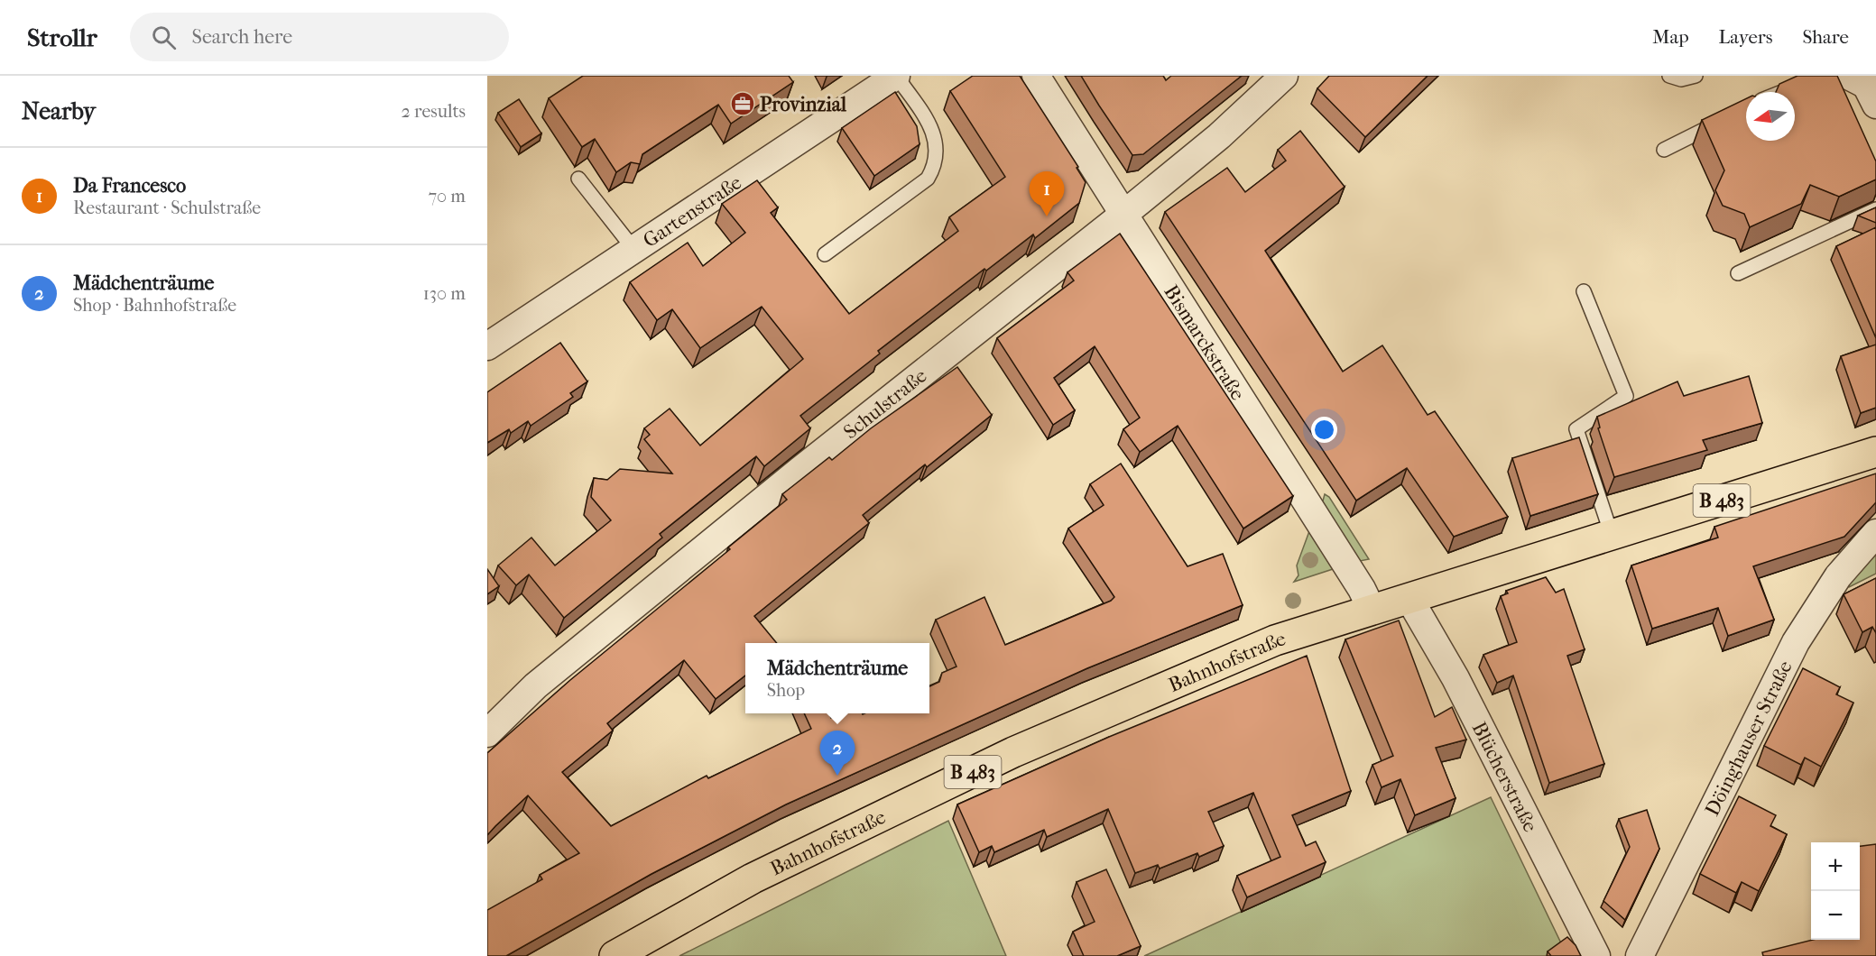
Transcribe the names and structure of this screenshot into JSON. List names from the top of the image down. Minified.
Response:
{"streets":{"main road":["B 483","Bahnhofstraße"],"street":["Gartenstraße","Bismarckstraße","Schulstraße","Döinghauser Straße","Blücherstraße"]},"crossings":[["Bismarckstraße","Schulstraße"],["Bismarckstraße","Bahnhofstraße"],["Bahnhofstraße","Blücherstraße"]],"places":{"office":["Provinzial"]},"north":"left","page":{"header":"Strollr","search":"Search here","nav":["Map","Layers","Share"],"heading":["Nearby","2 results"],"list":[{"mark":"1","name":"Da Francesco","note":"Restaurant · Schulstraße","value":"70 m"},{"mark":"2","name":"Mädchenträume","note":"Shop · Bahnhofstraße","value":"130 m"}],"pins":["1","2"],"popup":["Mädchenträume","Shop"],"map_buttons":["+","−"]}}
